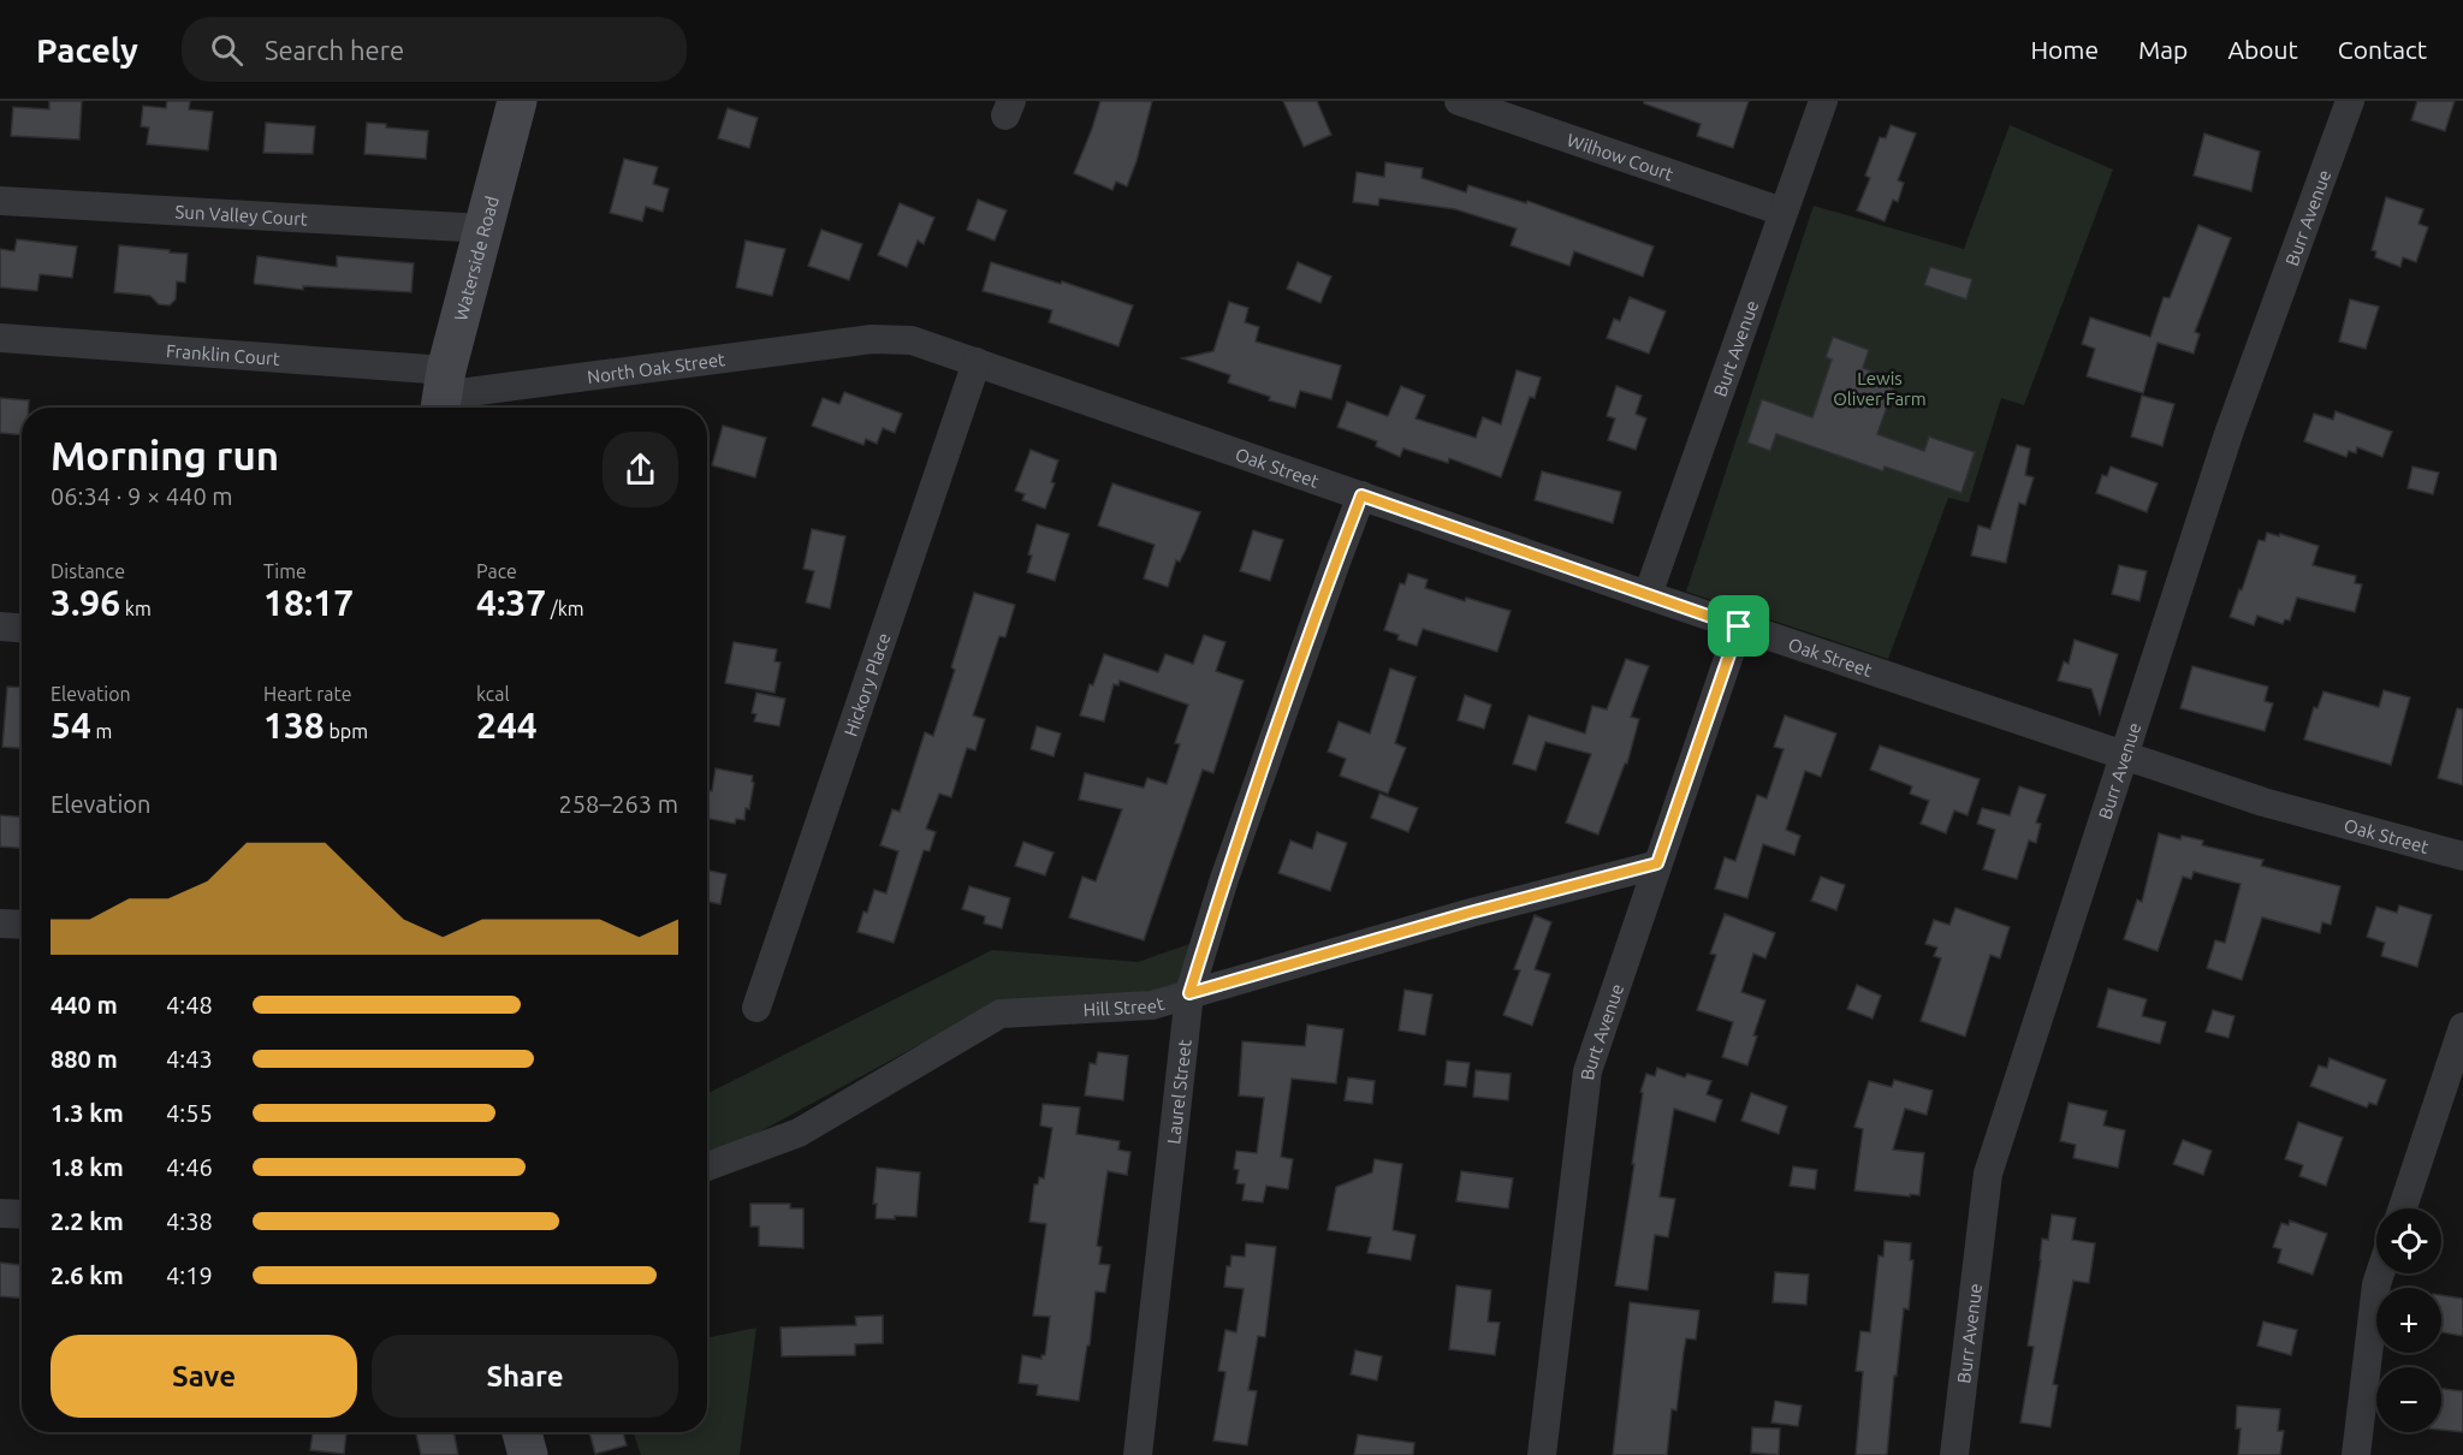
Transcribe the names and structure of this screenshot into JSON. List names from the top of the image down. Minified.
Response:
{"streets":{"main road":["Waterside Road"],"street":["Wilhow Court","Sun Valley Court","Burr Avenue","Burt Avenue","Franklin Court","North Oak Street","Oak Street","Hickory Place","Hill Street","Laurel Street"]},"crossings":[["Wilhow Court","Burt Avenue"],["Sun Valley Court","Waterside Road"],["Burr Avenue","Oak Street"],["Waterside Road","Franklin Court"],["Waterside Road","North Oak Street"],["Burt Avenue","Oak Street"],["Burt Avenue","Hill Street"],["Franklin Court","North Oak Street"],["North Oak Street","Oak Street"],["Oak Street","Hickory Place"],["Oak Street","Laurel Street"],["Hill Street","Laurel Street"]],"parks":["Lewis Oliver Farm"],"page":{"header":"Pacely","search":"Search here","nav":["Home","Map","About","Contact"],"heading":["Morning run","06:34 · 9 × 440 m"],"stats":[["Distance","3.96 km"],["Time","18:17"],["Pace","4:37 /km"],["Elevation","54 m"],["Heart rate","138 bpm"],["kcal","244"]],"chart":["Elevation","258–263 m"],"list":[{"name":"440 m","note":"4:48"},{"name":"880 m","note":"4:43"},{"name":"1.3 km","note":"4:55"},{"name":"1.8 km","note":"4:46"},{"name":"2.2 km","note":"4:38"},{"name":"2.6 km","note":"4:19"}],"map_buttons":["+","−"],"buttons":["Save","Share"]}}
